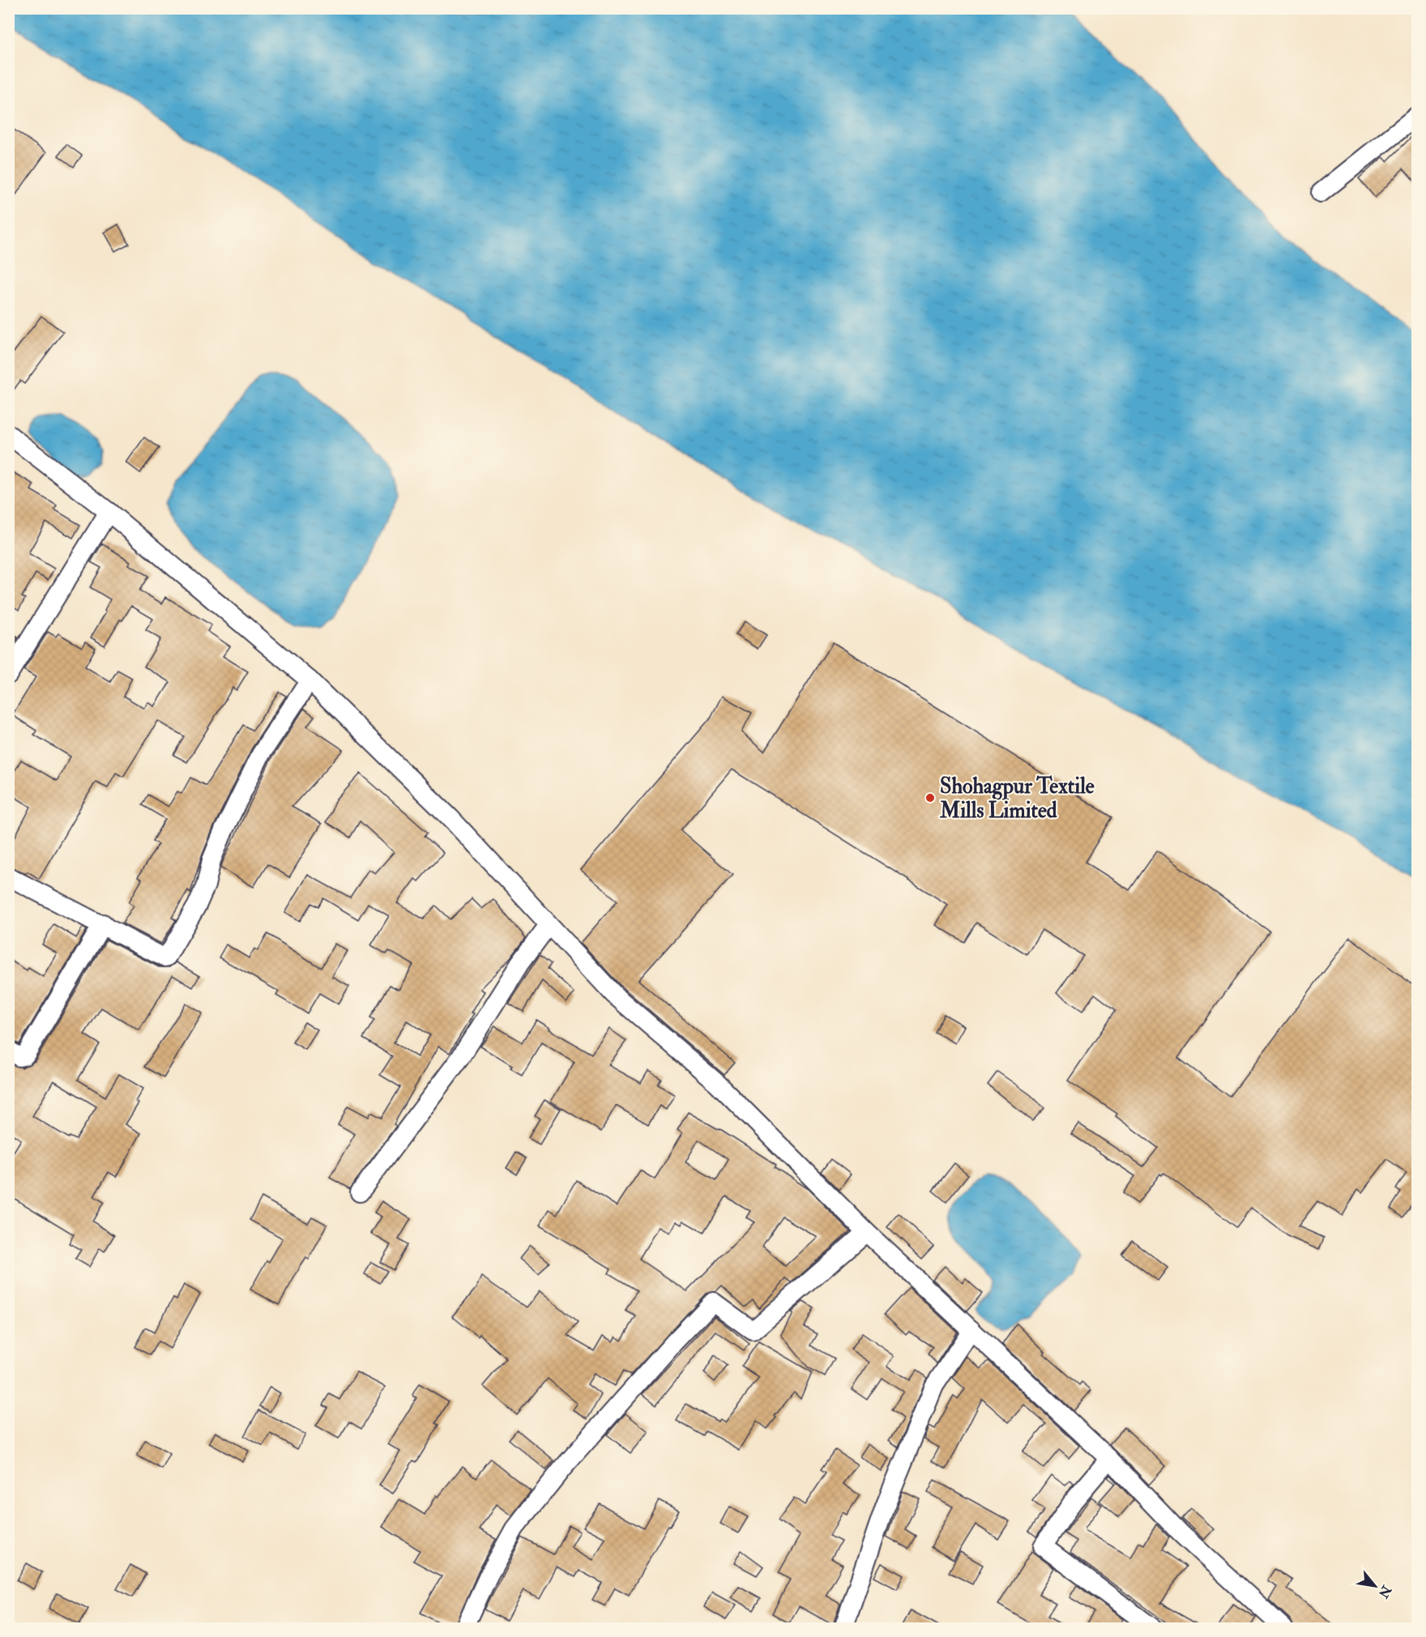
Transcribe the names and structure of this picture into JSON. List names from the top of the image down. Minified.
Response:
{"places":["Shohagpur Textile Mills Limited"],"north":"bottom right"}
